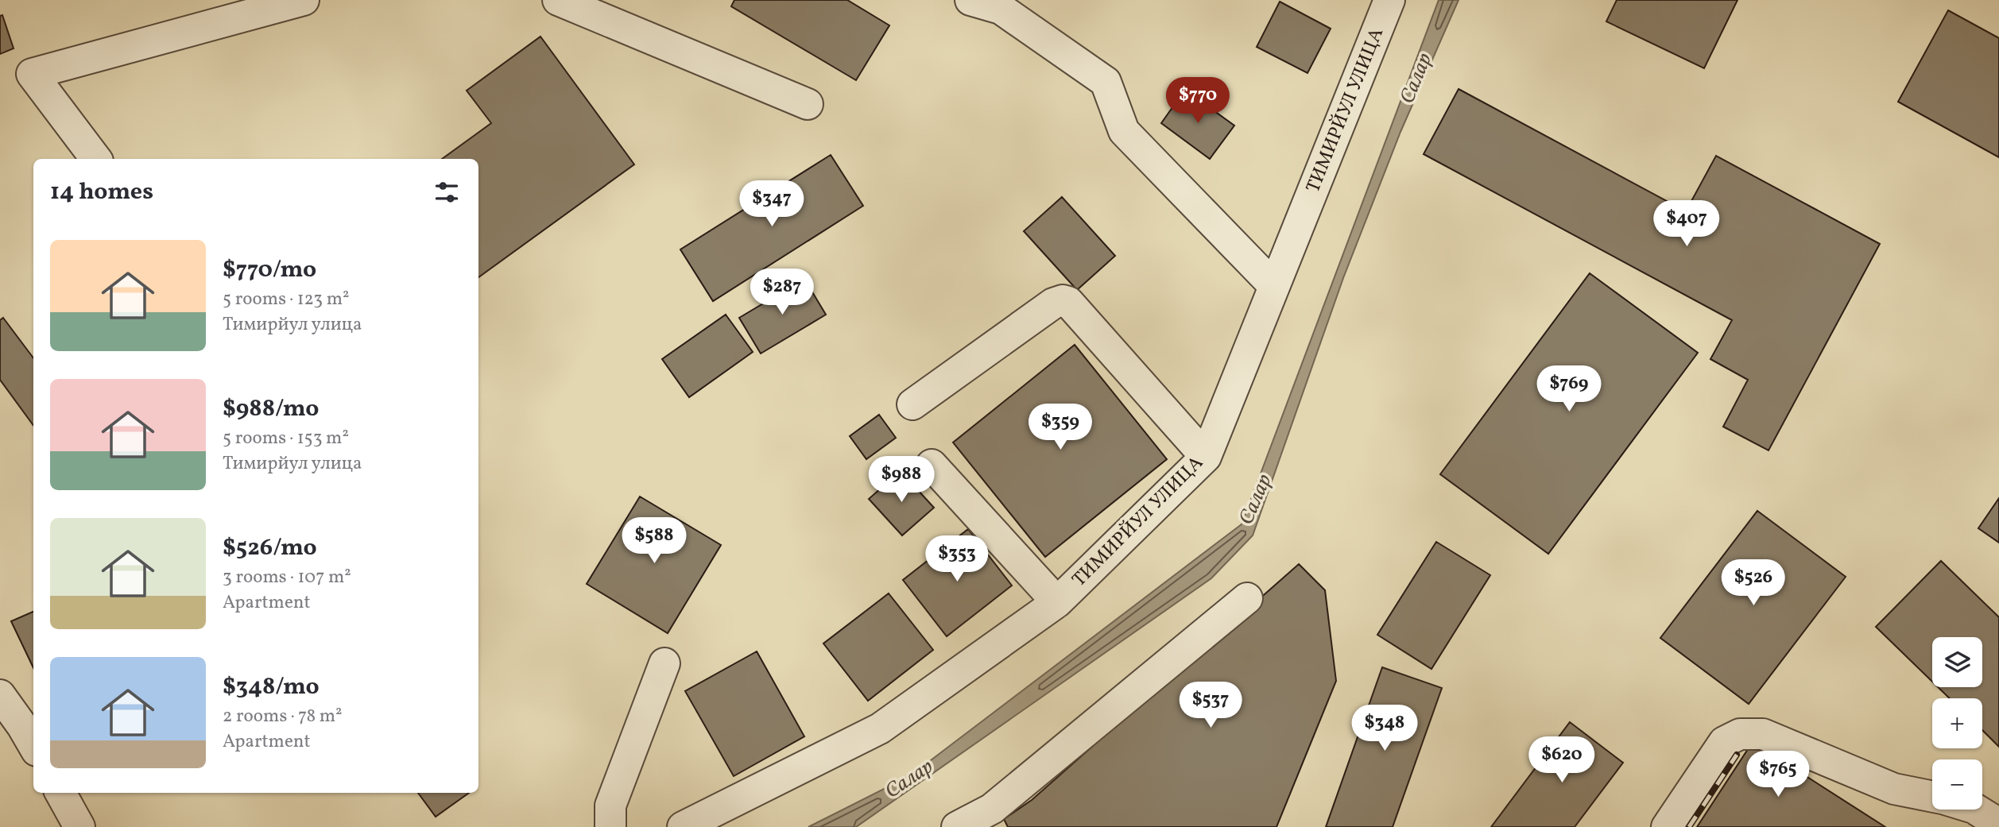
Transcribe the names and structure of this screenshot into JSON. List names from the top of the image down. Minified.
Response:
{"streets":{"street":["ТИМИРЙУЛ УЛИЦА"]},"water":["Салар"],"page":{"price":["$770","$347","$407","$287","$769","$359","$988","$588","$353","$526","$537","$348","$620","$765"],"heading":"14 homes","list":[{"name":"$770/mo","note":"5 rooms · 123 m² · Тимирйул улица"},{"name":"$988/mo","note":"5 rooms · 153 m² · Тимирйул улица"},{"name":"$526/mo","note":"3 rooms · 107 m² · Apartment"},{"name":"$348/mo","note":"2 rooms · 78 m² · Apartment"}],"map_buttons":["+","−"]}}
